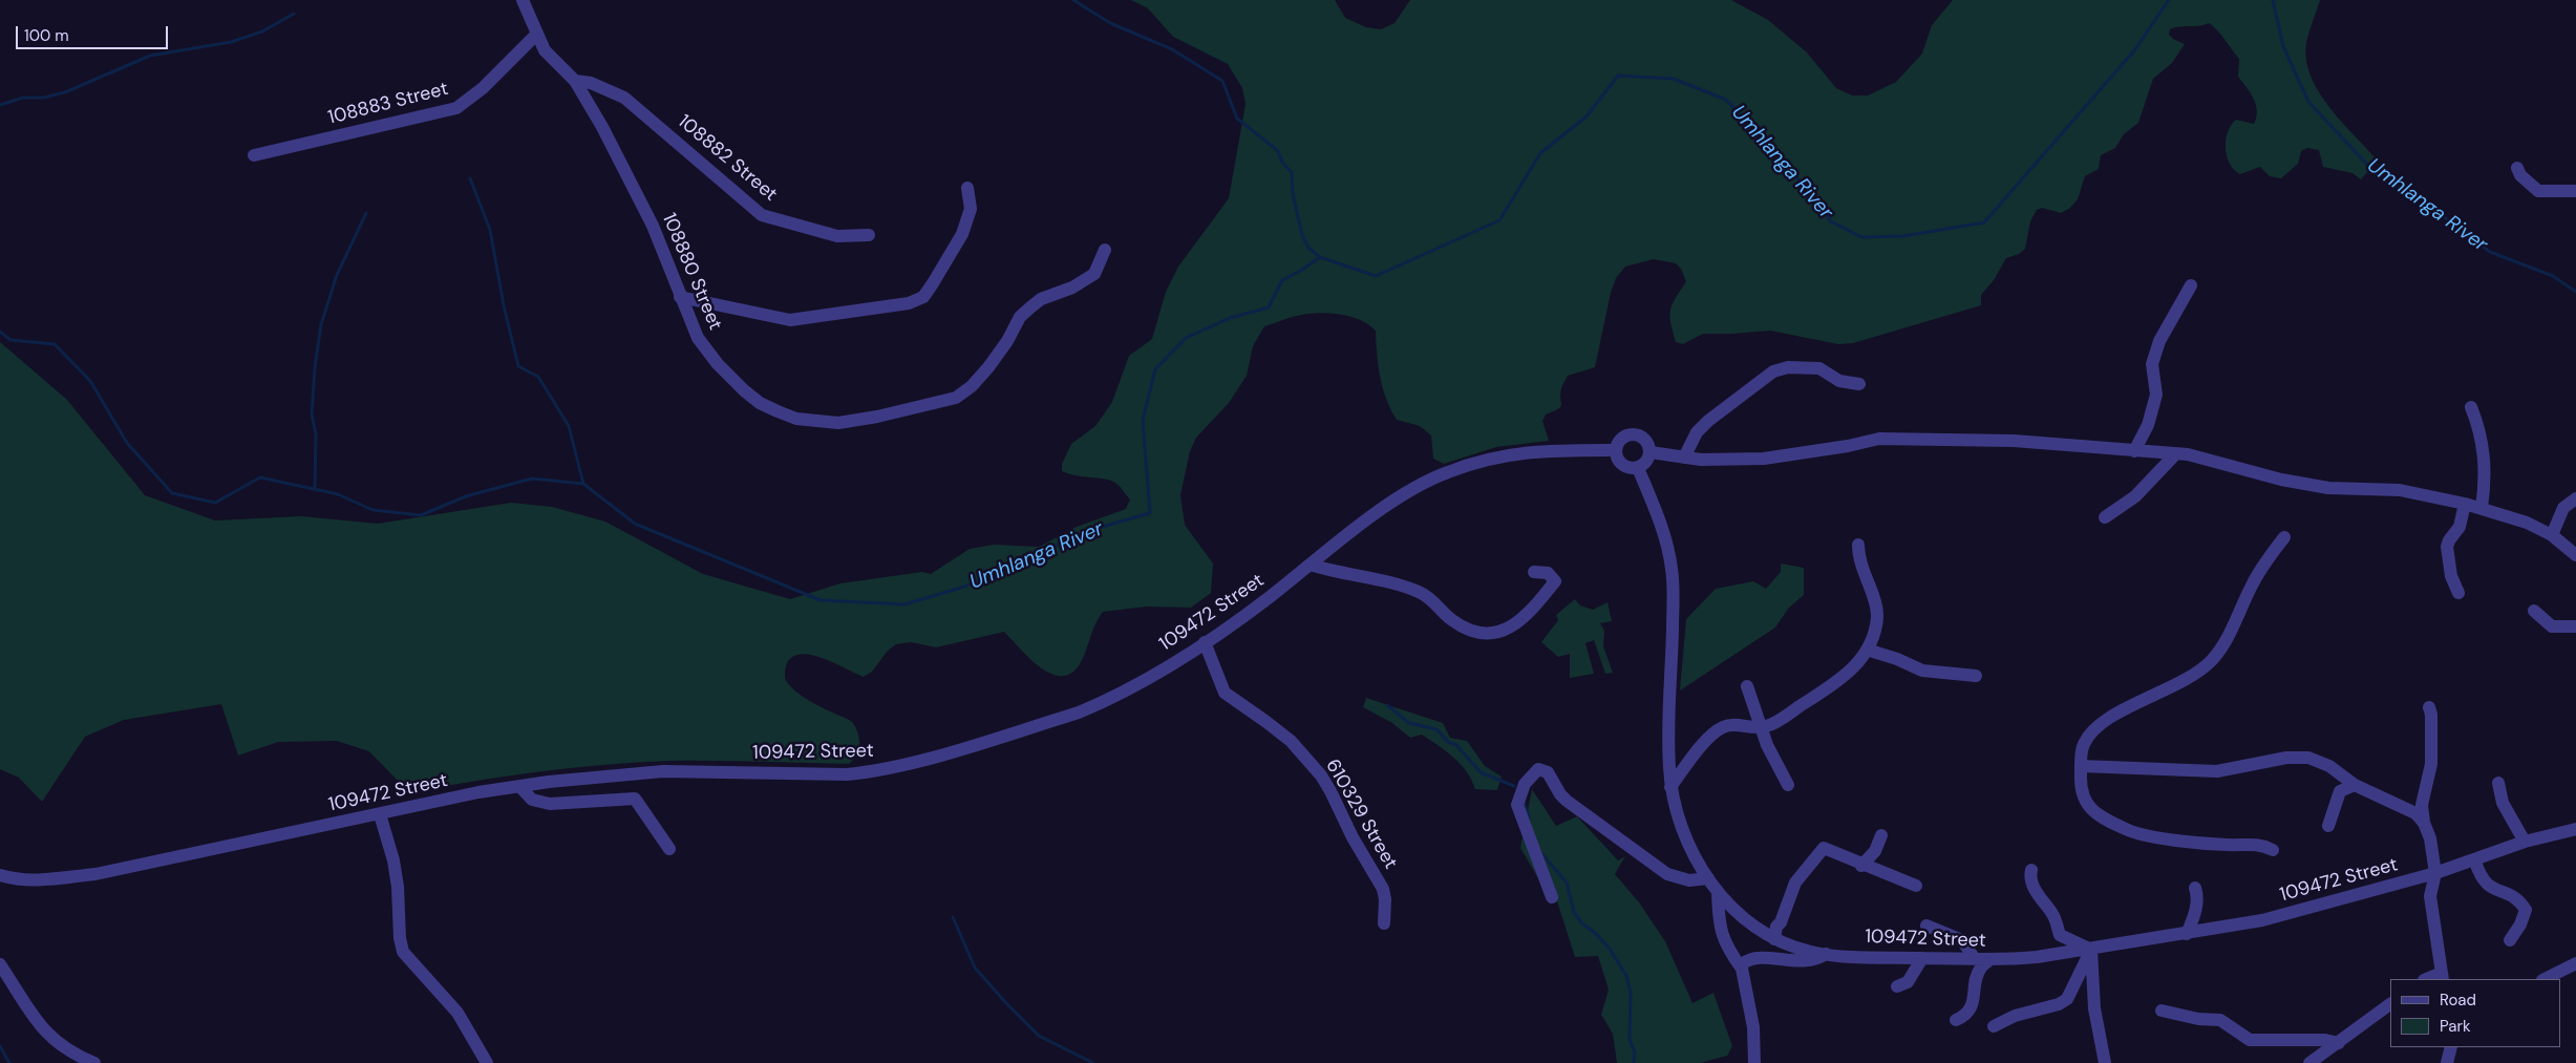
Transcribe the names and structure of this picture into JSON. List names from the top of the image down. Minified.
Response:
{"streets":{"street":["108883 Street","108882 Street","108880 Street","109472 Street","610329 Street"]},"crossings":[["108883 Street","108880 Street"],["108882 Street","108880 Street"],["109472 Street","610329 Street"]],"water":["Umhlanga River"],"legend":["Road","Park"],"scale_bar":"100 m"}
